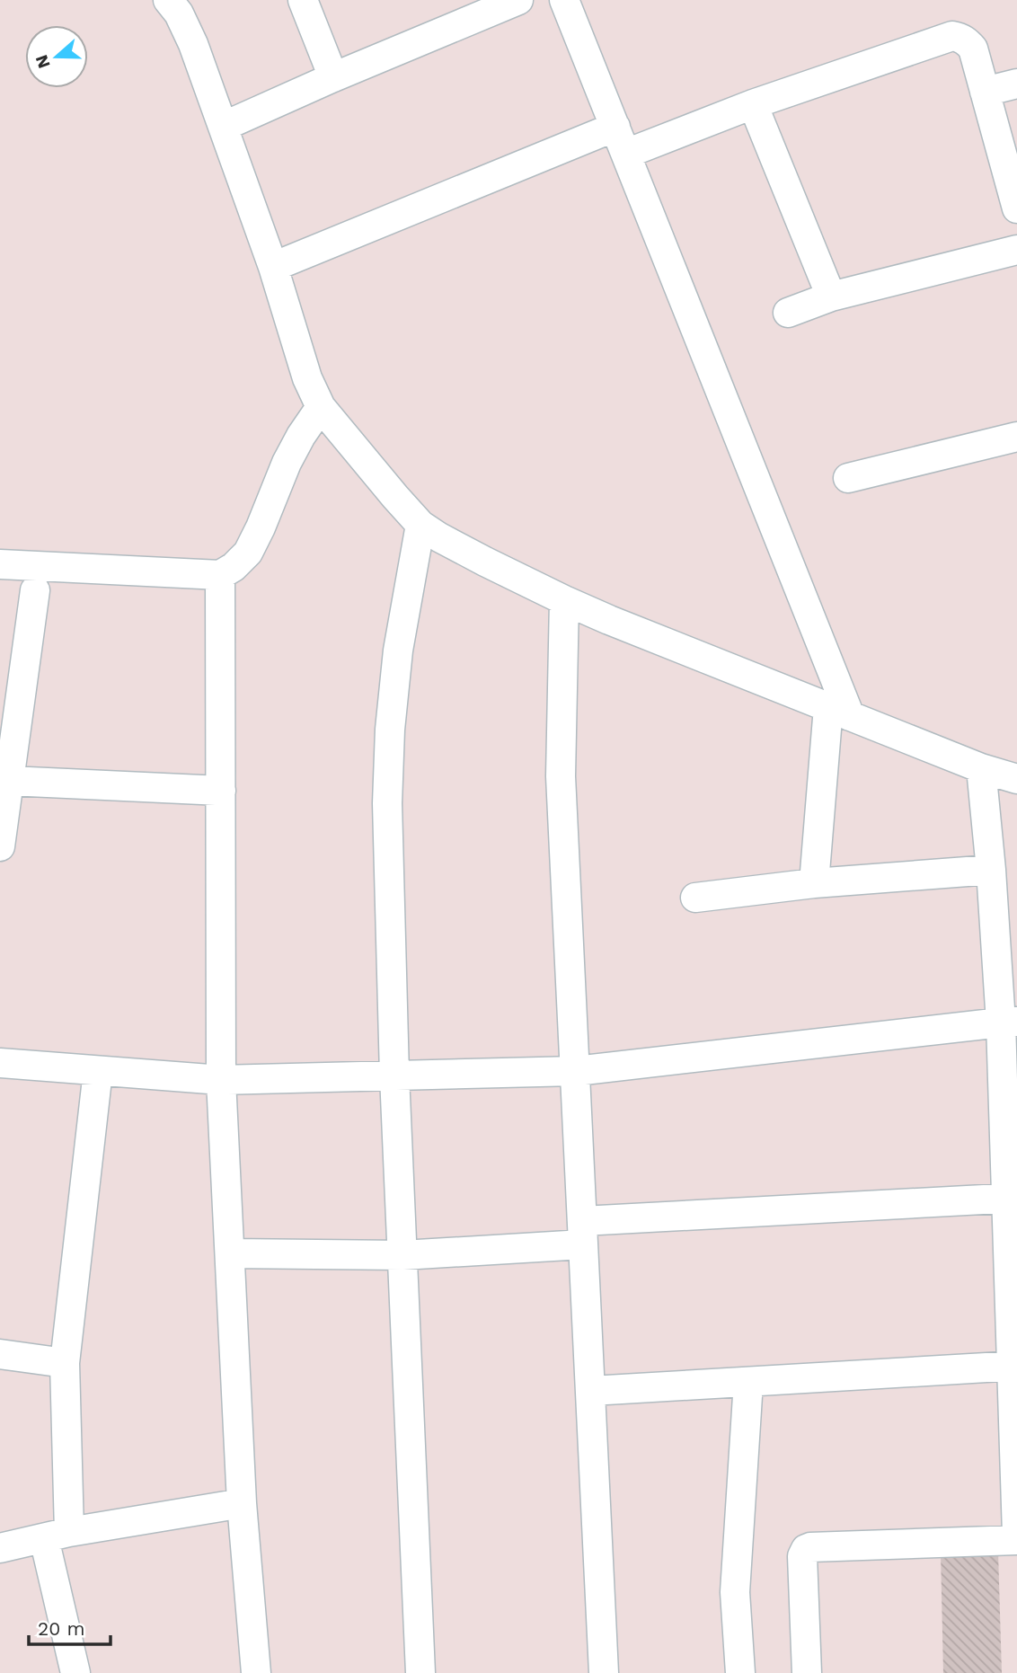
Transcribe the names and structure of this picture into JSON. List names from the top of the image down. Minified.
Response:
{"scale_bar":"20 m","north":"left"}
